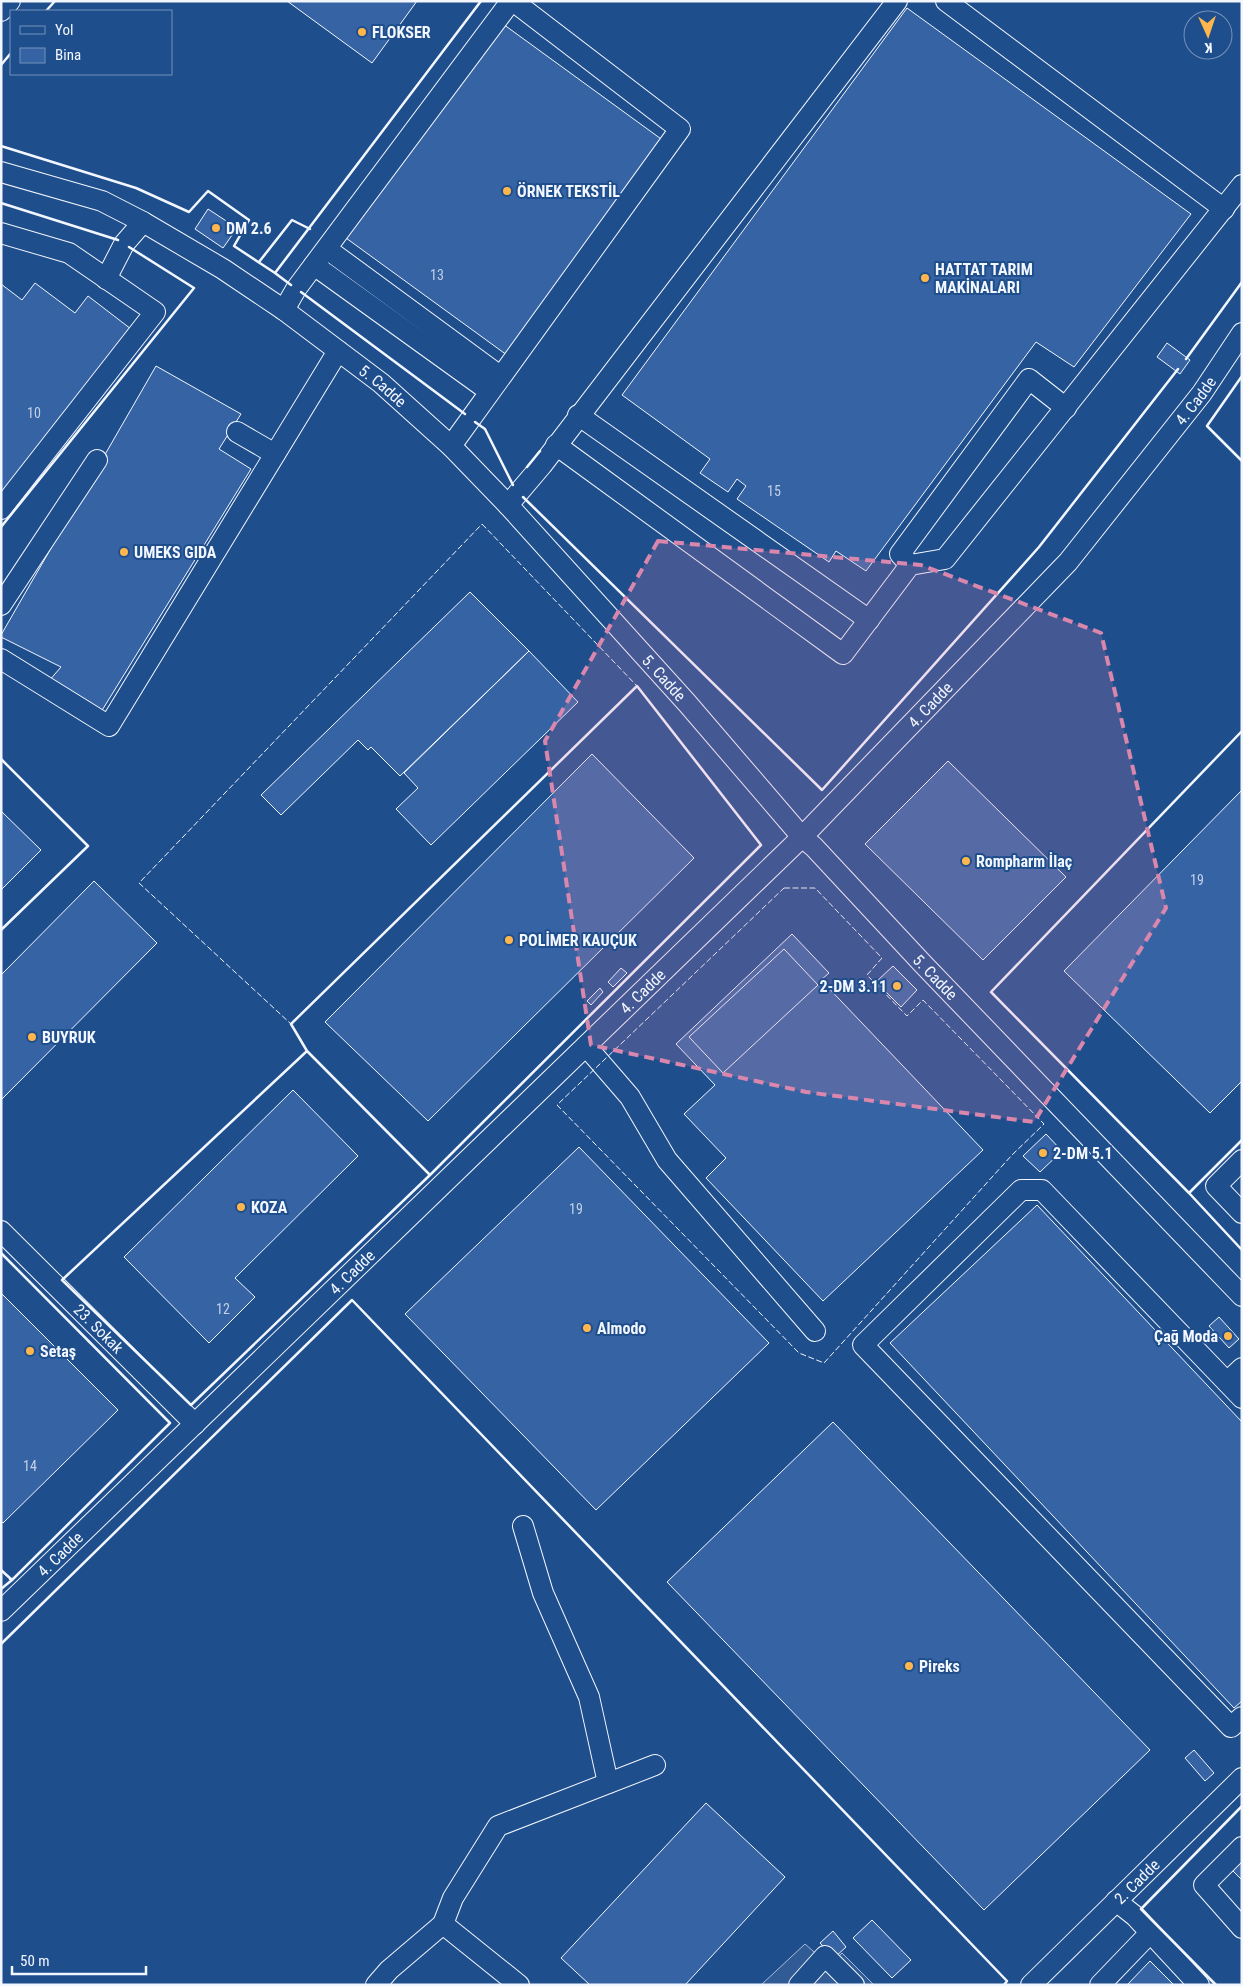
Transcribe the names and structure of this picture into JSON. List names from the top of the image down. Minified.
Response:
{"streets":{"street":["5. Cadde","4. Cadde","23. Sokak","2. Cadde"]},"crossings":[["5. Cadde","4. Cadde"],["4. Cadde","23. Sokak"]],"places":["FLOKSER","ÖRNEK TEKSTİL","DM 2.6","HATTAT TARIM MAKİNALARI","UMEKS GIDA","Rompharm İlaç","POLİMER KAUÇUK","2-DM 3.11","BUYRUK","2-DM 5.1","KOZA","Almodo","Çağ Moda","Setaş","Pireks"],"house_numbers":["13","10","15","19","19","12","14"],"legend":["Yol","Bina"],"scale_bar":"50 m","north":"bottom"}
